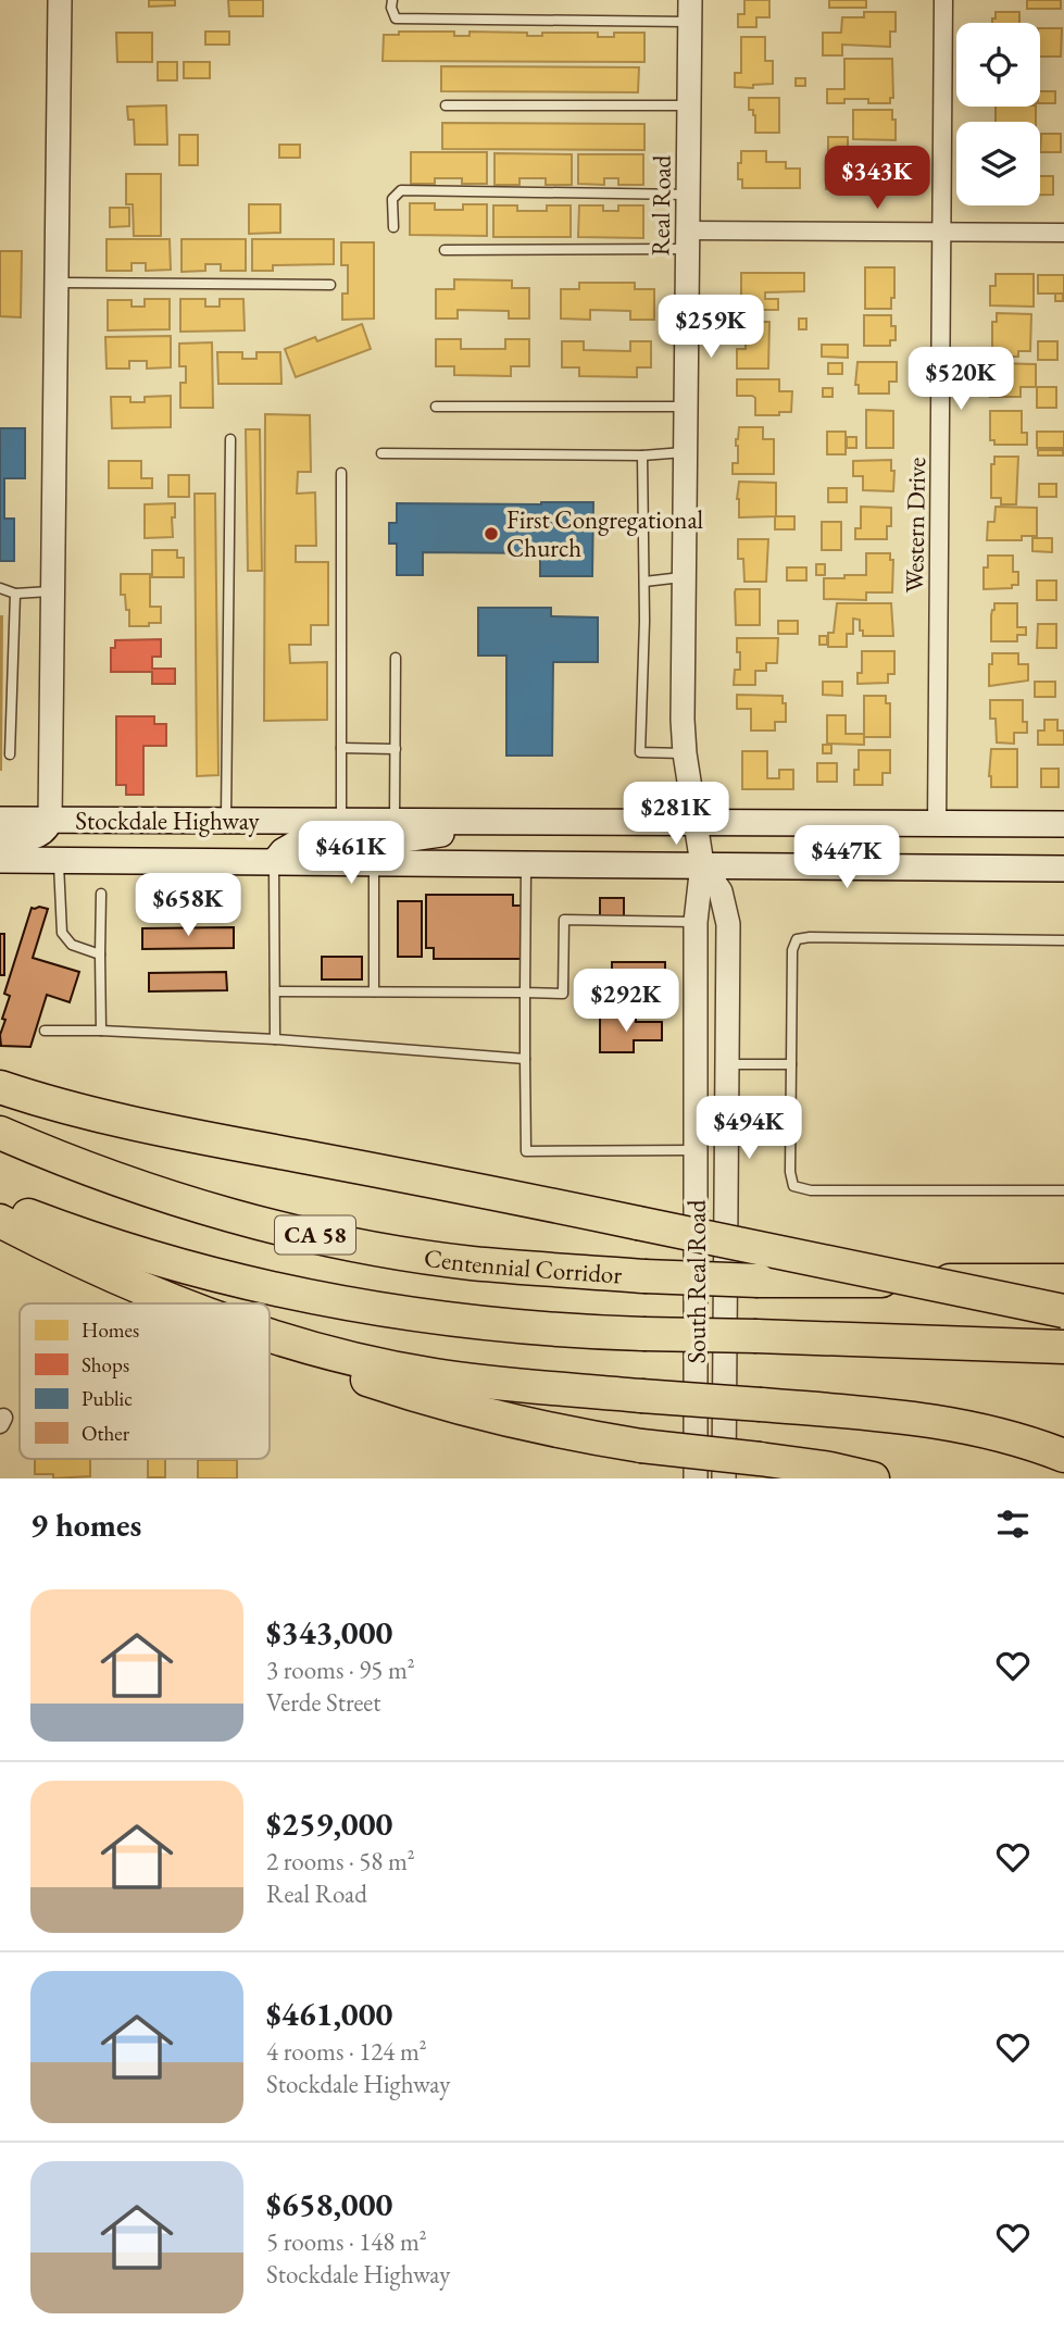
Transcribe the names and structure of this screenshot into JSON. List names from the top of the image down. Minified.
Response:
{"streets":{"highway":["CA 58","Centennial Corridor"],"main road":["Stockdale Highway"],"street":["Real Road","Western Drive","South Real Road"]},"crossings":[["Real Road","Stockdale Highway"],["Real Road","South Real Road"],["Western Drive","Stockdale Highway"],["Stockdale Highway","South Real Road"]],"places":["First Congregational Church"],"legend":["Homes","Shops","Public","Other"],"page":{"price":["$343K","$259K","$520K","$281K","$461K","$447K","$658K","$292K","$494K"],"heading":"9 homes","list":[{"name":"$343,000","note":"3 rooms · 95 m² · Verde Street"},{"name":"$259,000","note":"2 rooms · 58 m² · Real Road"},{"name":"$461,000","note":"4 rooms · 124 m² · Stockdale Highway"},{"name":"$658,000","note":"5 rooms · 148 m² · Stockdale Highway"}]}}
